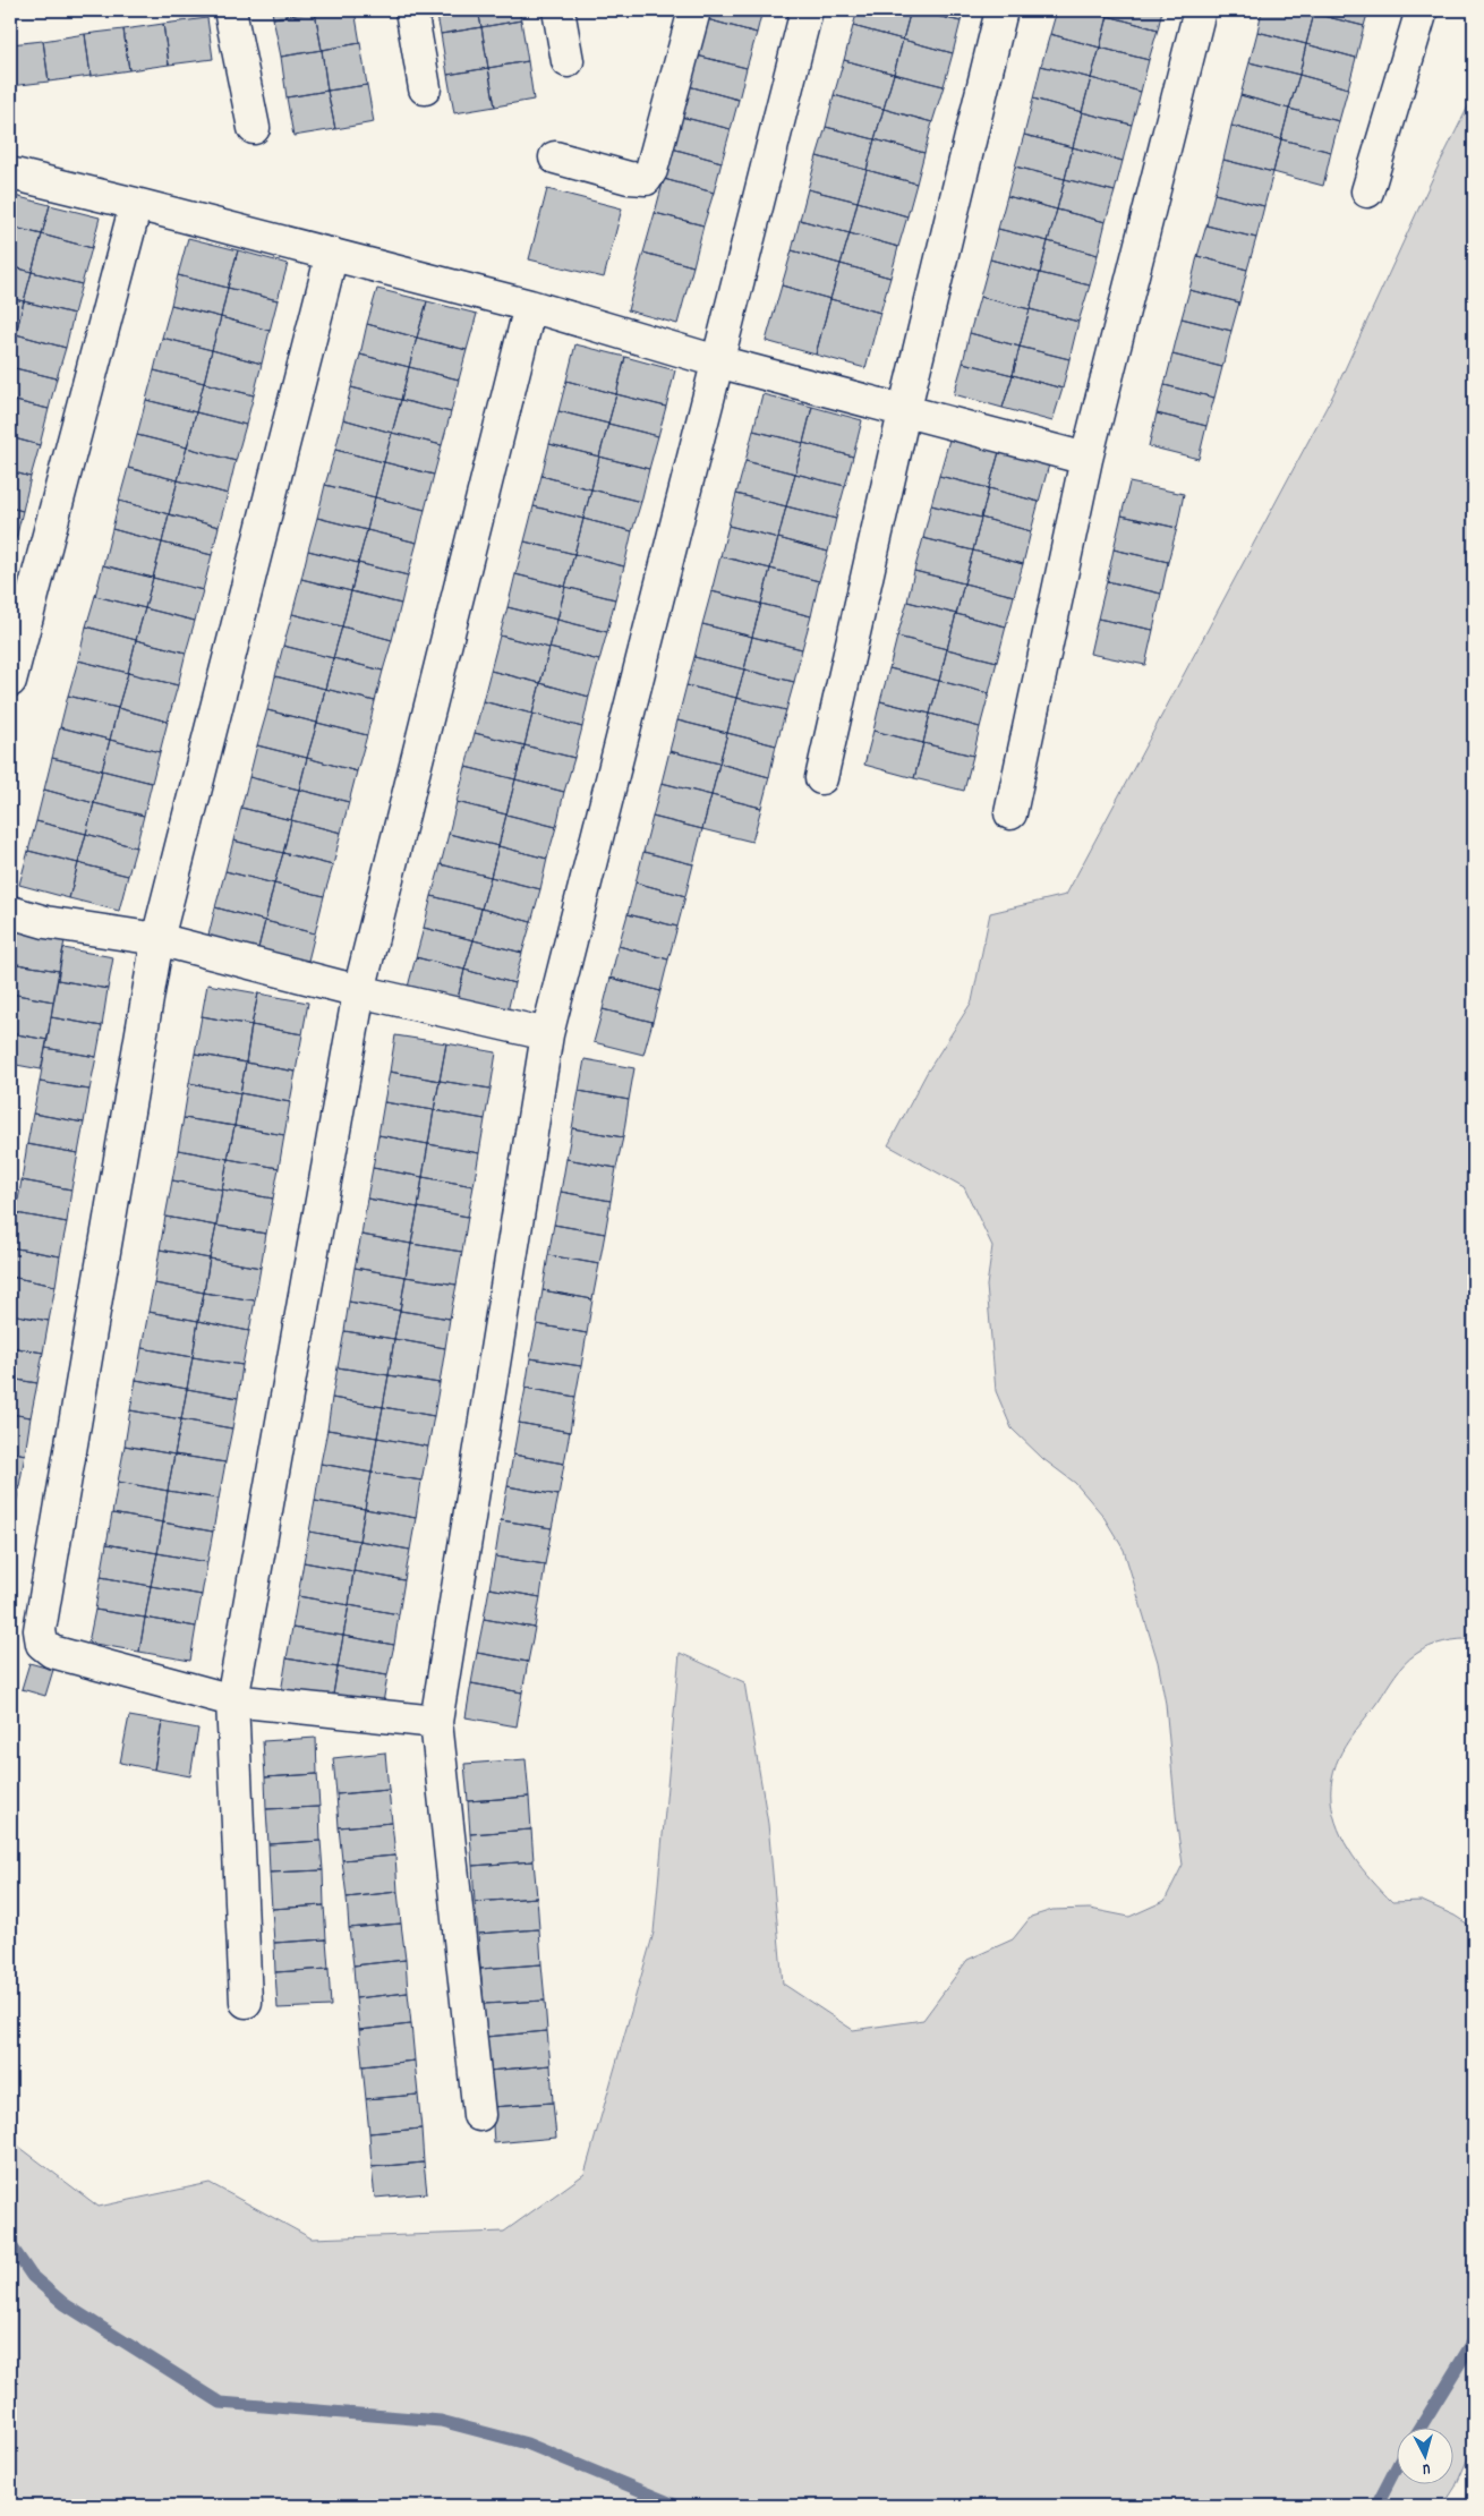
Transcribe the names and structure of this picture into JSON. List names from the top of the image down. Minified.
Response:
{"north":"bottom"}
